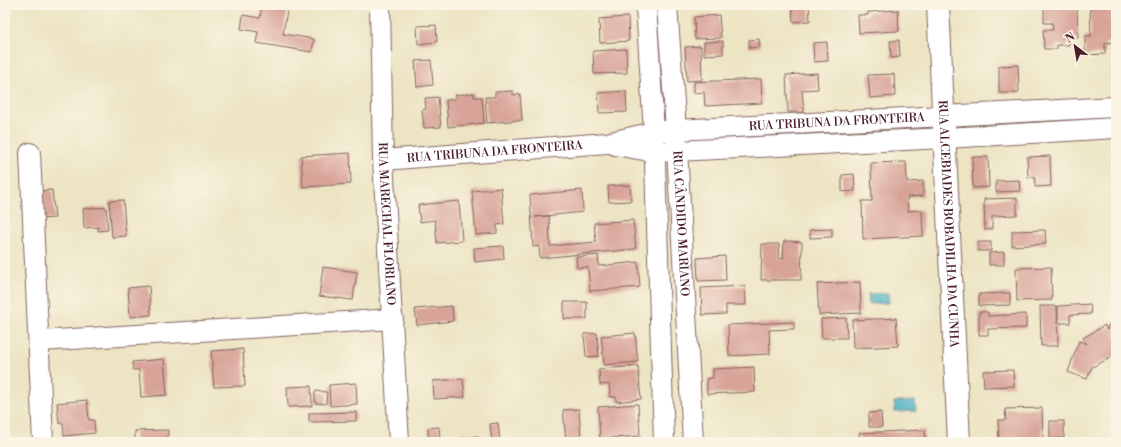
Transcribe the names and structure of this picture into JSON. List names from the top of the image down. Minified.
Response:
{"streets":{"street":["RUA TRIBUNA DA FRONTEIRA","RUA CÂNDIDO MARIANO","RUA ALCEBIADES BOBADILHA DA CUNHA","RUA MARECHAL FLORIANO"]},"crossings":[["RUA TRIBUNA DA FRONTEIRA","RUA CÂNDIDO MARIANO"],["RUA TRIBUNA DA FRONTEIRA","RUA ALCEBIADES BOBADILHA DA CUNHA"],["RUA TRIBUNA DA FRONTEIRA","RUA MARECHAL FLORIANO"]],"north":"top left"}
